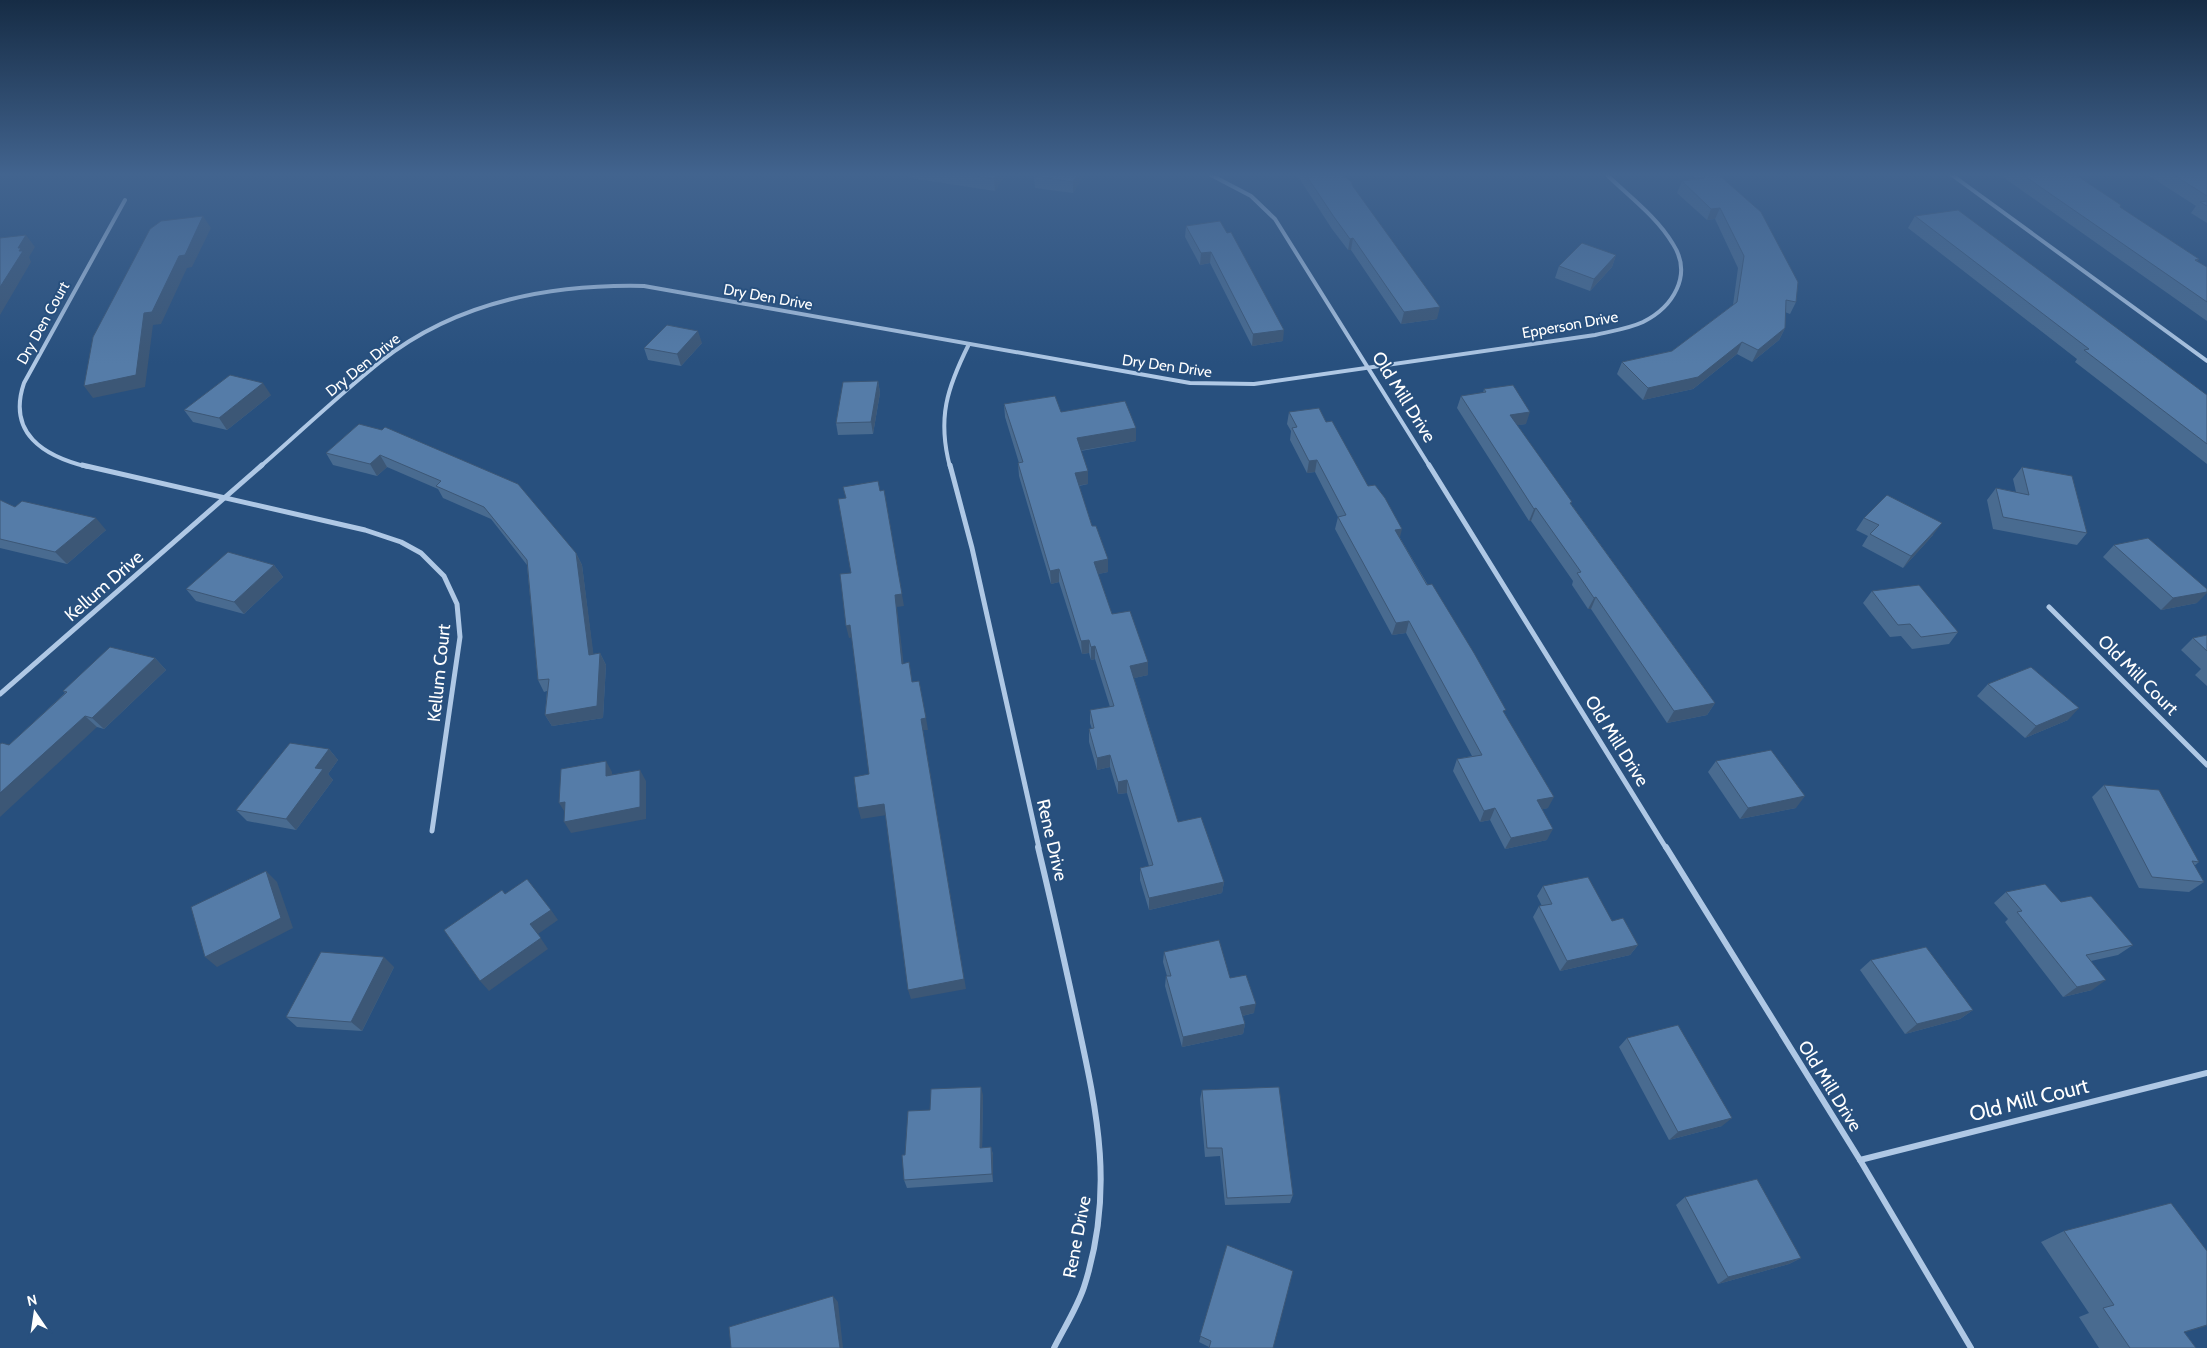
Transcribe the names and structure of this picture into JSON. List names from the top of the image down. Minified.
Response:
{"streets":{"street":["Dry Den Drive","Dry Den Court","Epperson Drive","Old Mill Drive","Kellum Drive","Kellum Court","Old Mill Court","Rene Drive"]},"crossings":[["Dry Den Drive","Dry Den Court"],["Dry Den Drive","Epperson Drive"],["Dry Den Drive","Old Mill Drive"],["Dry Den Drive","Kellum Drive"],["Dry Den Drive","Kellum Court"],["Dry Den Drive","Rene Drive"],["Dry Den Court","Kellum Drive"],["Dry Den Court","Kellum Court"],["Epperson Drive","Old Mill Drive"],["Old Mill Drive","Old Mill Court"],["Kellum Drive","Kellum Court"]],"north":"top"}
